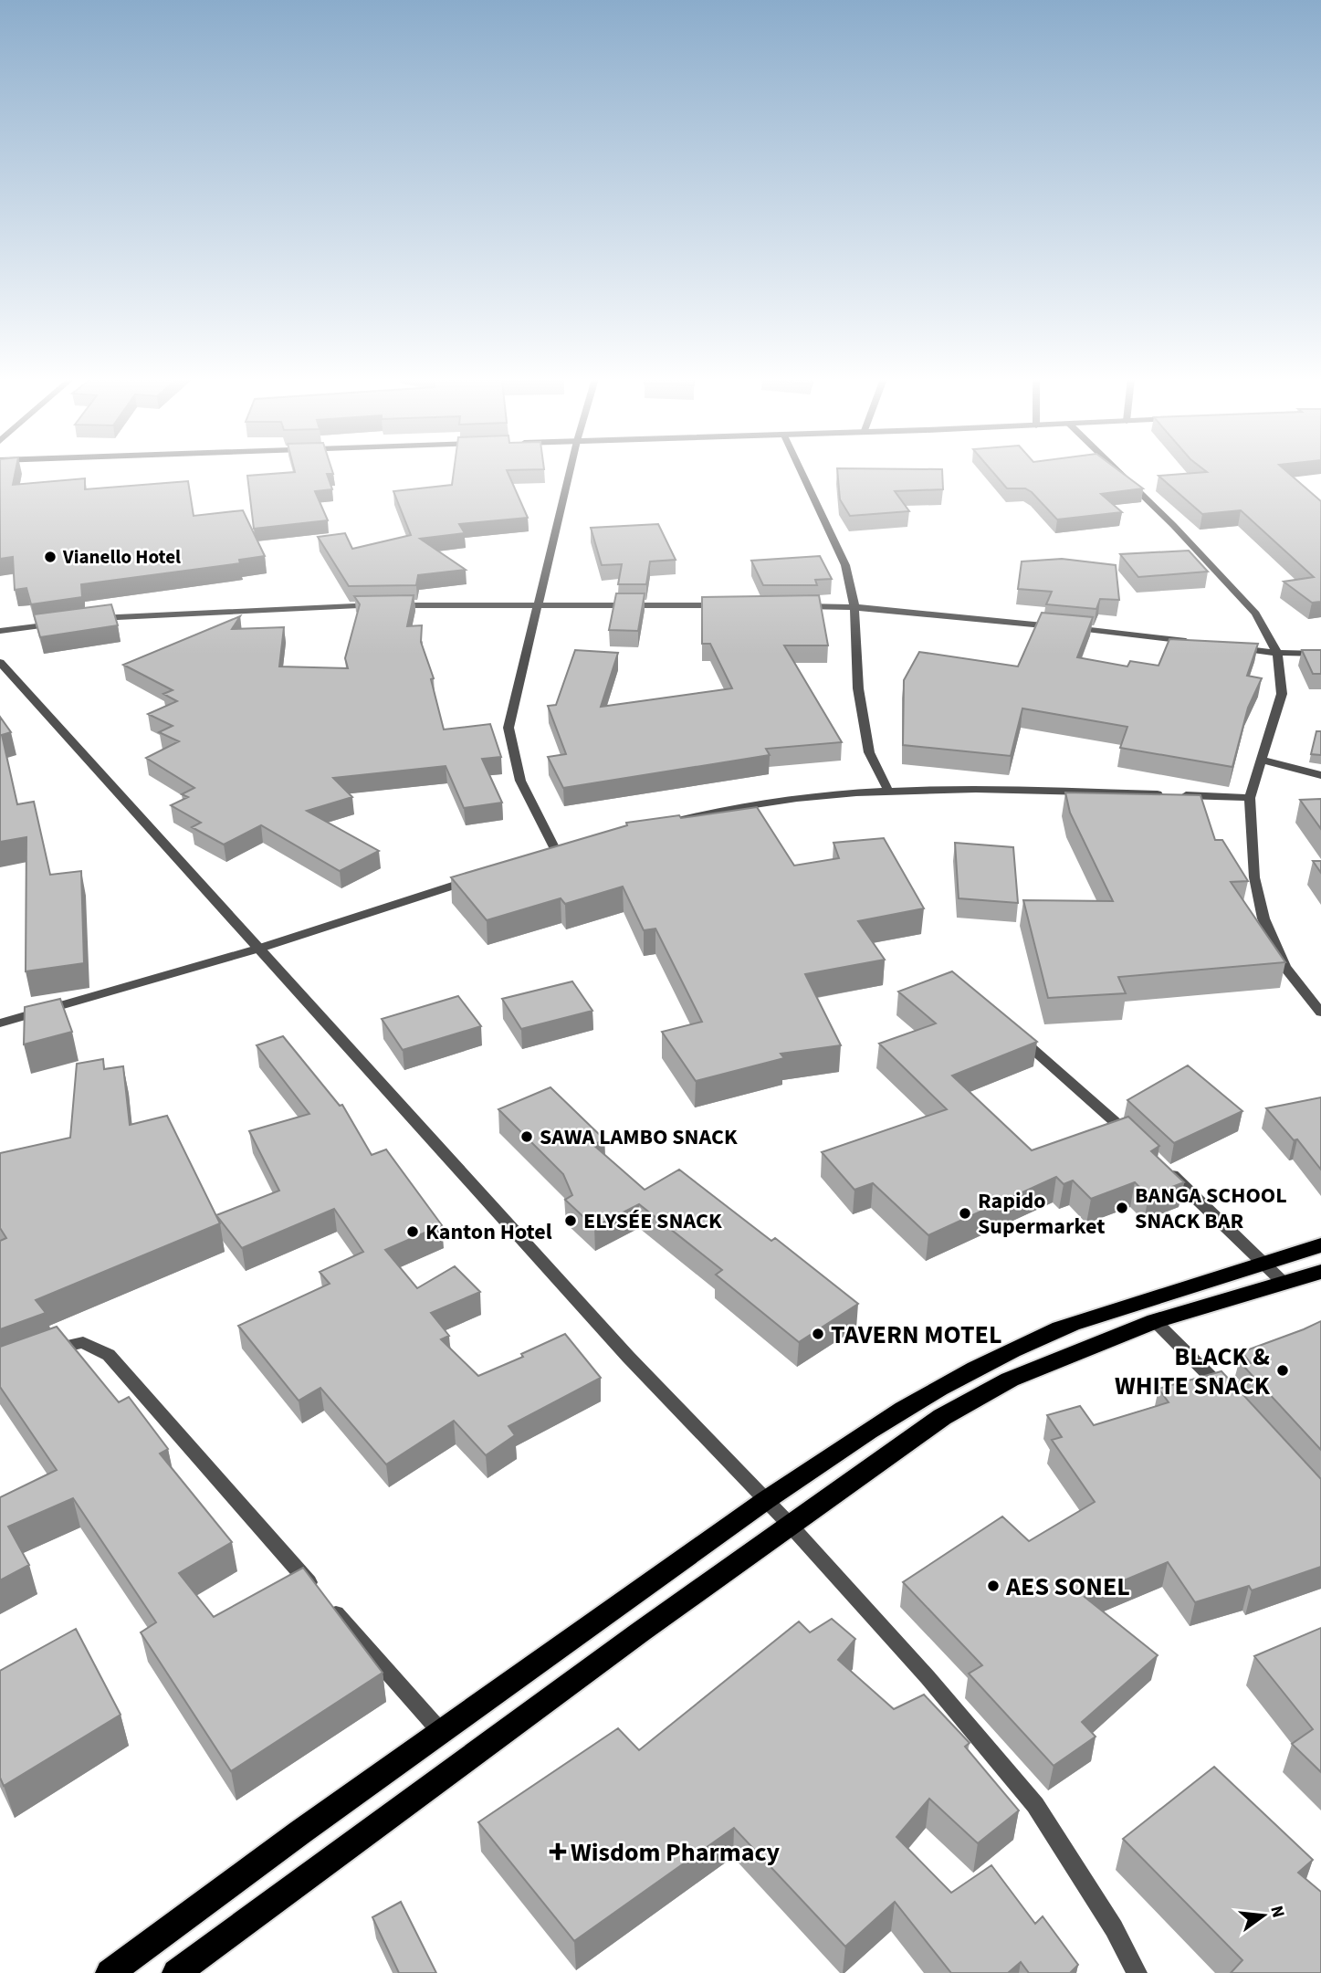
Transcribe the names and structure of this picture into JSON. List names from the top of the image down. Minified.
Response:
{"places":{"other":["Vianello Hotel","SAWA LAMBO SNACK","BANGA SCHOOL SNACK BAR","Rapido Supermarket","ELYSÉE SNACK","Kanton Hotel","TAVERN MOTEL","BLACK & WHITE SNACK","AES SONEL"],"health":["Wisdom Pharmacy"]},"north":"right"}
